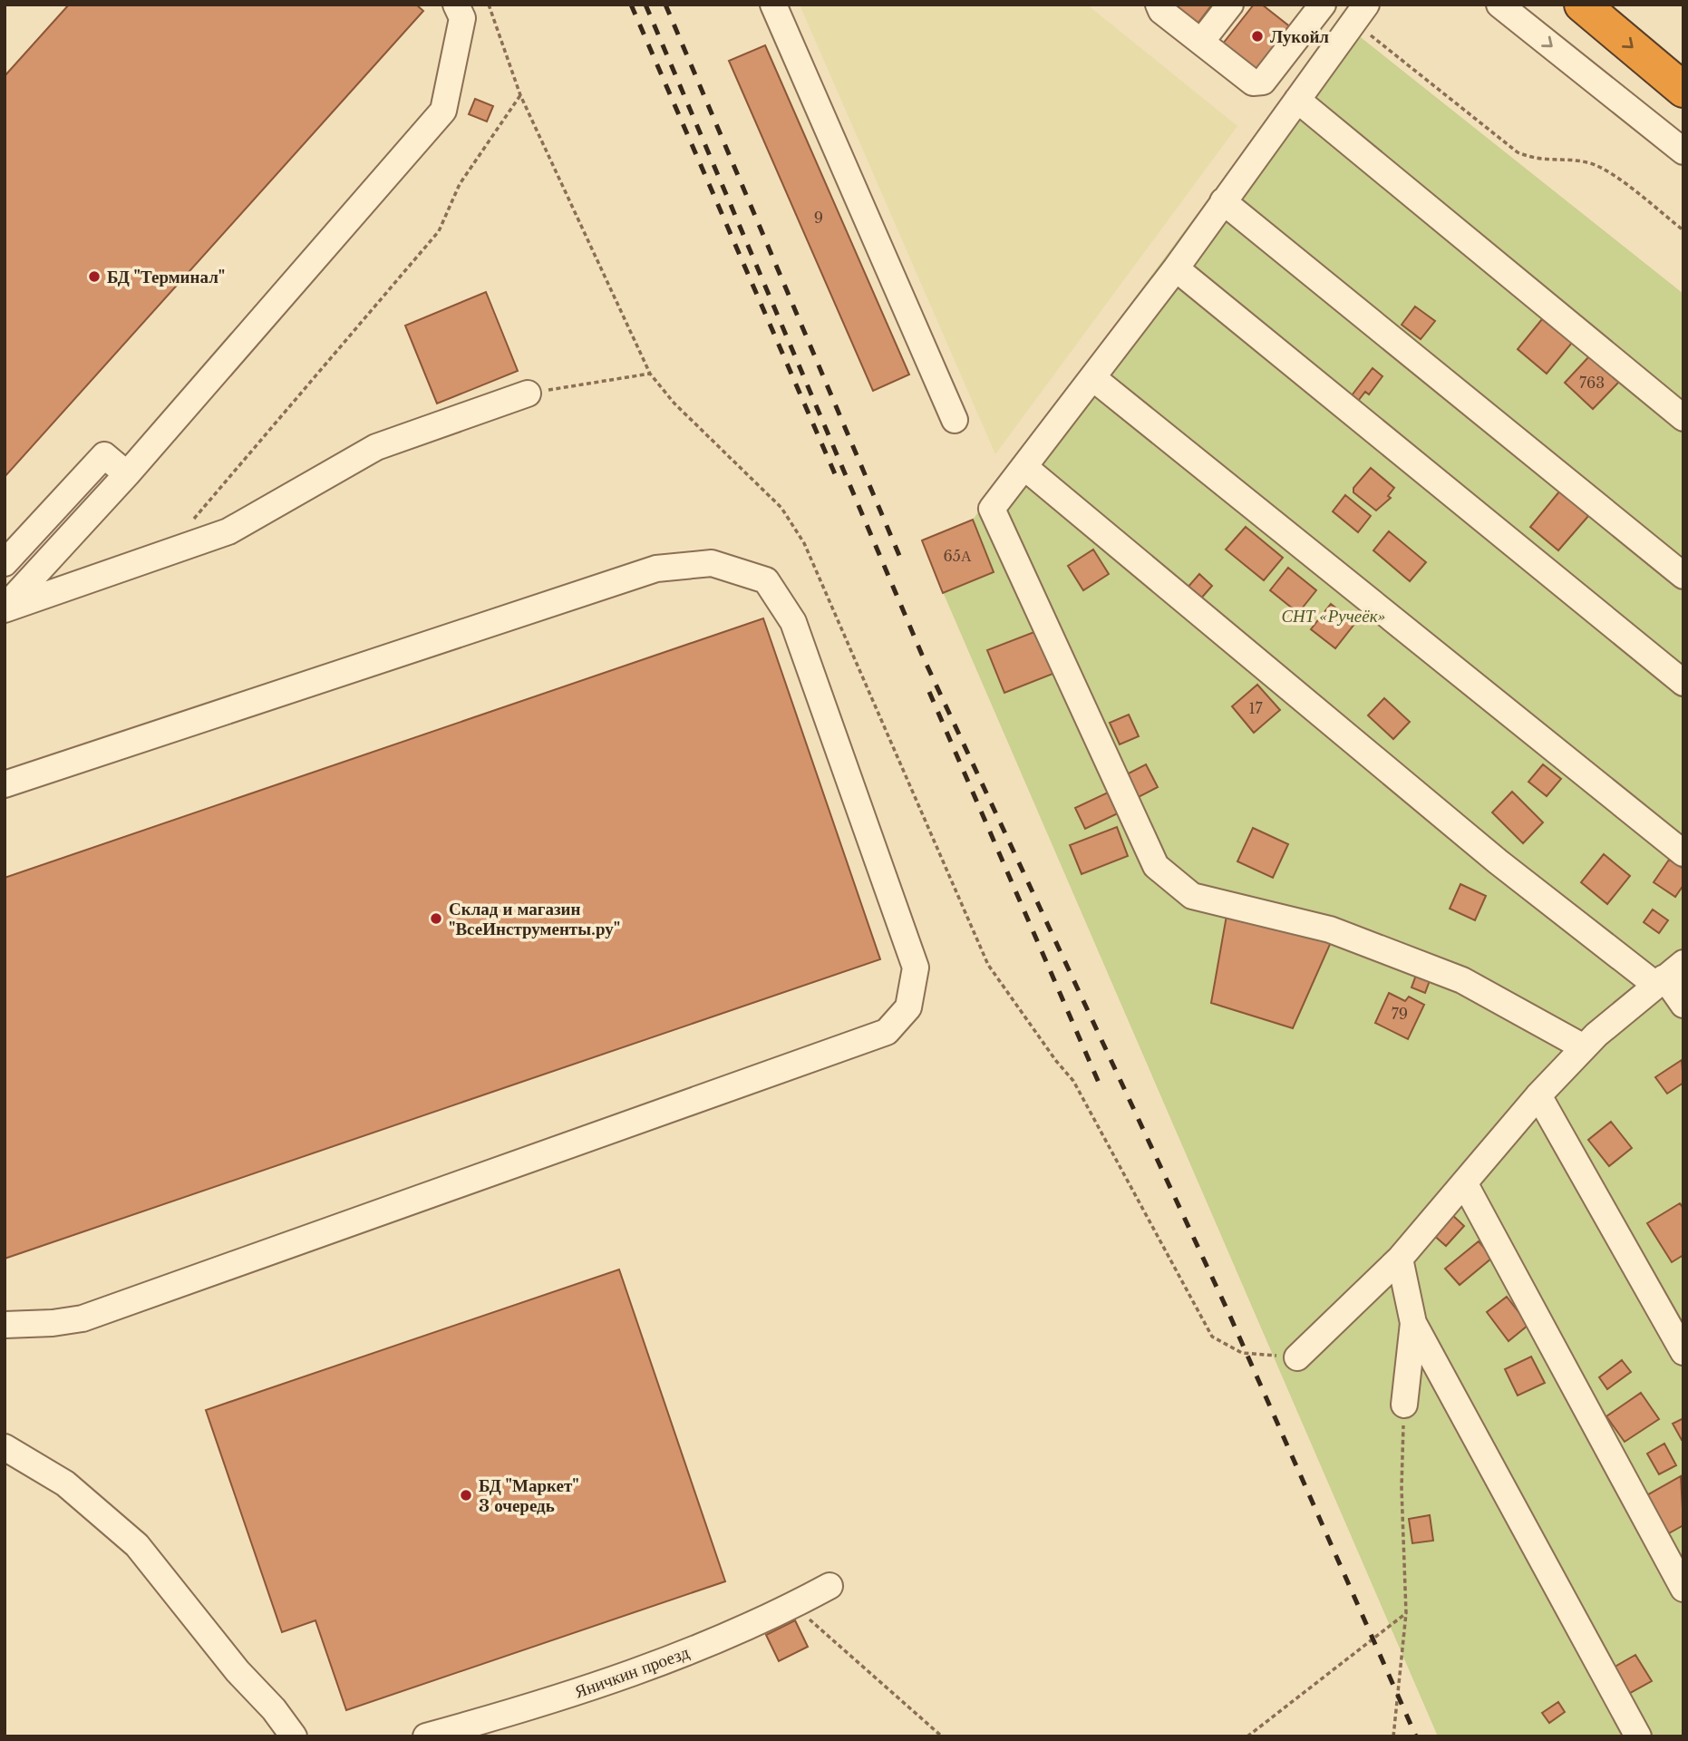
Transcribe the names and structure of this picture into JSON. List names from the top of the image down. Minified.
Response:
{"streets":{"street":["Яничкин проезд"]},"parks":["СНТ «Ручеёк»"],"places":["Лукойл","БД \"Терминал\"","Склад и магазин \"ВсеИнструменты.ру\"","БД \"Маркет\" 3 очередь"],"house_numbers":["9","763","65А","17","79"]}
